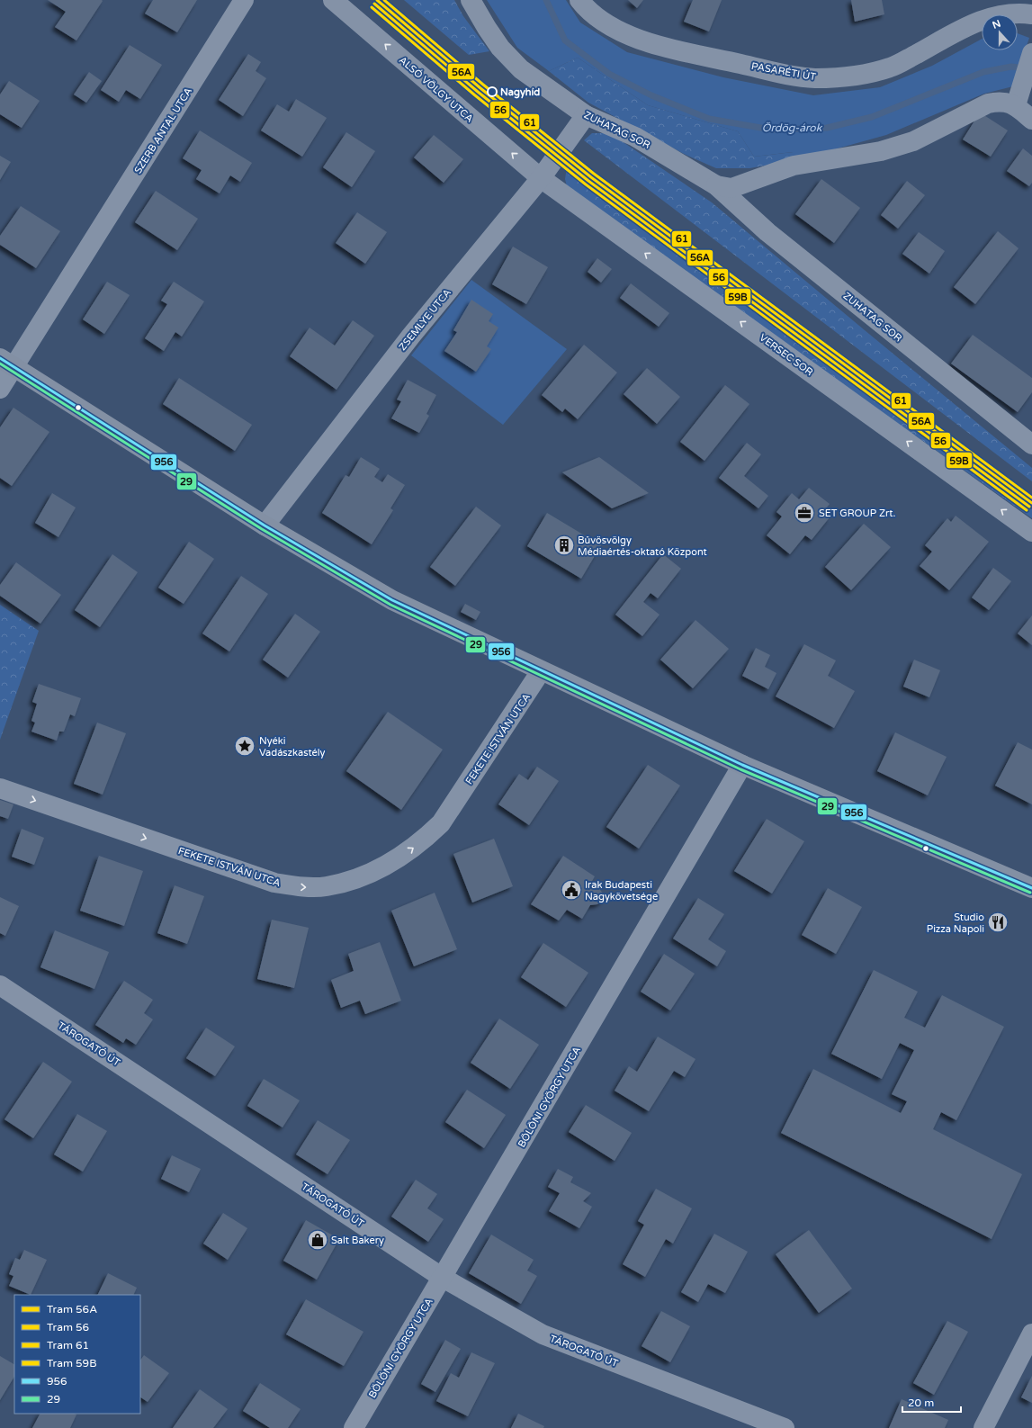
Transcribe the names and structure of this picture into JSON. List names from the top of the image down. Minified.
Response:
{"streets":{"street":["PASARÉTI ÚT","ALSÓ VÖLGY UTCA","ZUHATAG SOR","SZERB ANTAL UTCA","ZSEMLYE UTCA","VERSEC SOR","FEKETE ISTVÁN UTCA","TÁROGATÓ ÚT","BÖLÖNI GYÖRGY UTCA"]},"crossings":[["ALSÓ VÖLGY UTCA","ZSEMLYE UTCA"],["ALSÓ VÖLGY UTCA","VERSEC SOR"],["ZUHATAG SOR","ZSEMLYE UTCA"],["ZSEMLYE UTCA","VERSEC SOR"],["TÁROGATÓ ÚT","BÖLÖNI GYÖRGY UTCA"]],"one_way":["ALSÓ VÖLGY UTCA","VERSEC SOR","FEKETE ISTVÁN UTCA"],"water":["Ördög-árok"],"places":{"other":["Nagyhíd"],"office":["SET GROUP Zrt."],"building":["Bűvösvölgy Médiaértés-oktató Központ"],"place":["Nyéki Vadászkastély"],"public building":["Irak Budapesti Nagykövetsége"],"restaurant":["Studio Pizza Napoli"],"shop":["Salt Bakery"]},"lines":["tram line 56A","tram line 61","tram line 56","tram line 59B","transit line 956","transit line 29"],"legend":["Tram 56A","Tram 56","Tram 61","Tram 59B","956","29"],"scale_bar":"20 m","north":"top"}
